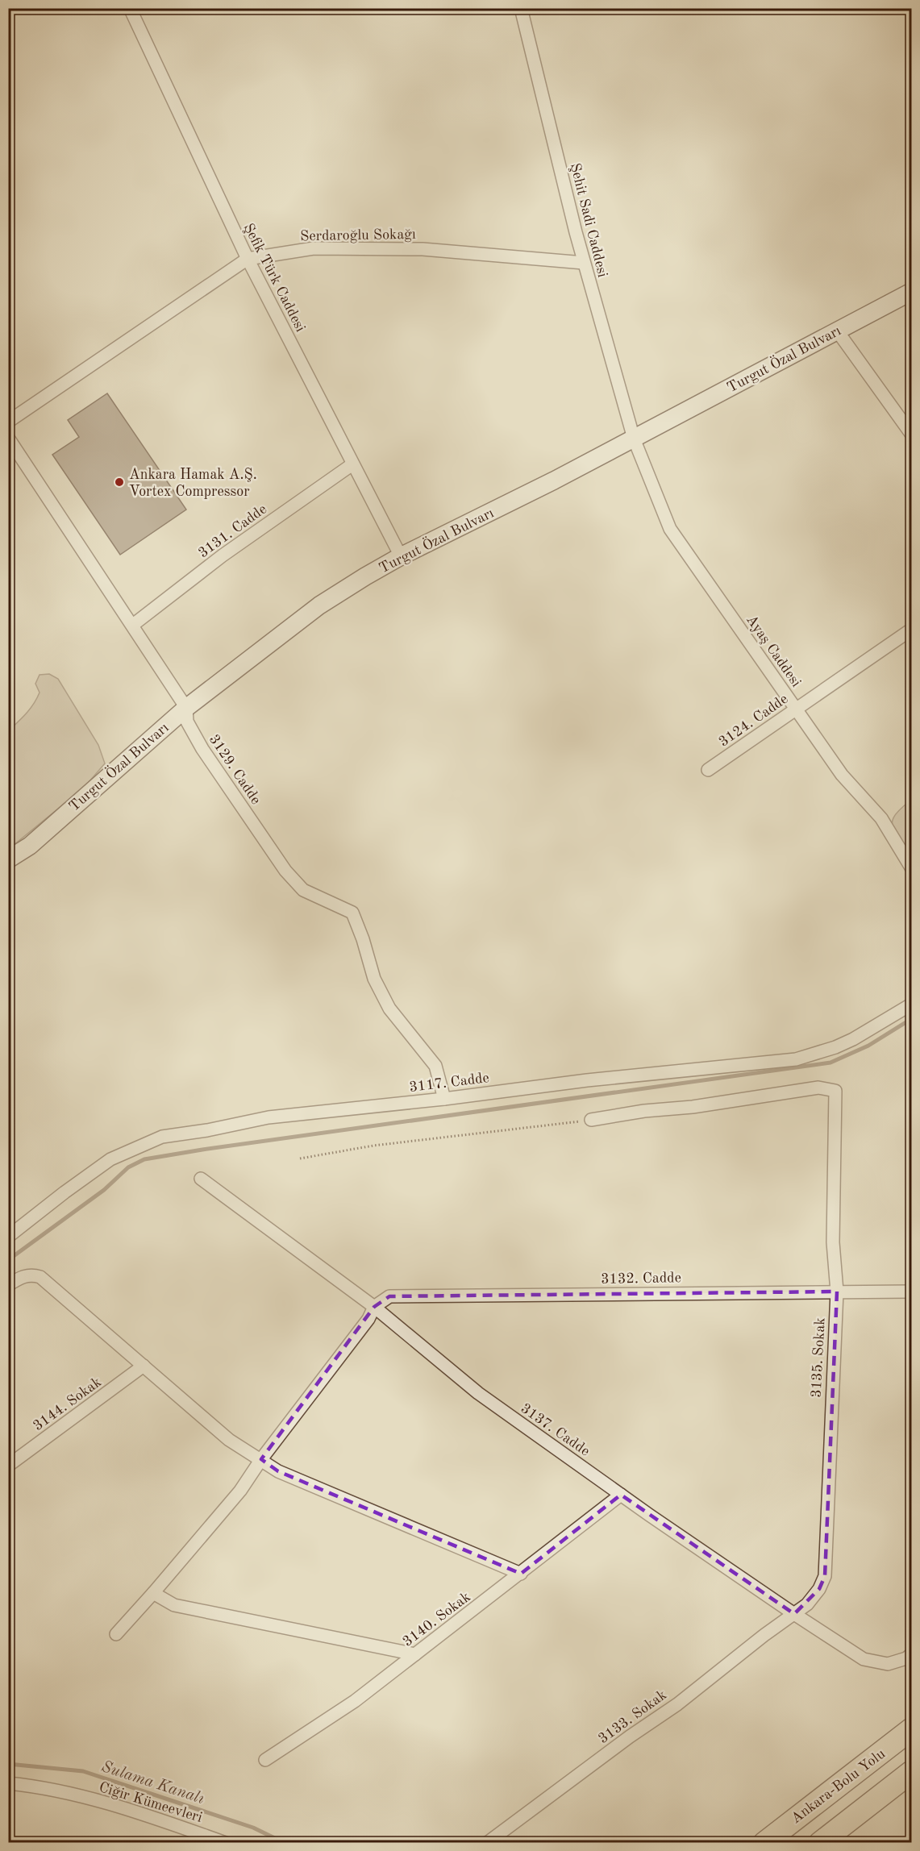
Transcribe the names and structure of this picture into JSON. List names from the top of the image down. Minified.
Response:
{"streets":{"highway":["Ankara-Bolu Yolu"],"street":["Şehit Sadi Caddesi","Serdaroğlu Sokağı","Şefik Türk Caddesi","Turgut Özal Bulvarı","3131. Cadde","Ayaş Caddesi","3124. Cadde","3129. Cadde","3117. Cadde","3132. Cadde","3135. Sokak","3144. Sokak","3137. Cadde","3140. Sokak","3133. Sokak","Ciğir Kümeevleri"]},"crossings":[["Şehit Sadi Caddesi","Serdaroğlu Sokağı"],["Şehit Sadi Caddesi","Turgut Özal Bulvarı"],["Şehit Sadi Caddesi","Ayaş Caddesi"],["Serdaroğlu Sokağı","Şefik Türk Caddesi"],["Şefik Türk Caddesi","Turgut Özal Bulvarı"],["Şefik Türk Caddesi","3131. Cadde"],["Turgut Özal Bulvarı","Ayaş Caddesi"],["Turgut Özal Bulvarı","3129. Cadde"],["3131. Cadde","3129. Cadde"],["Ayaş Caddesi","3124. Cadde"],["3129. Cadde","3117. Cadde"],["3132. Cadde","3135. Sokak"],["3132. Cadde","3137. Cadde"],["3135. Sokak","3137. Cadde"],["3135. Sokak","3133. Sokak"],["3137. Cadde","3140. Sokak"],["3137. Cadde","3133. Sokak"]],"water":["Sulama Kanalı"],"places":["Ankara Hamak A.Ş. Vortex Compressor"]}
